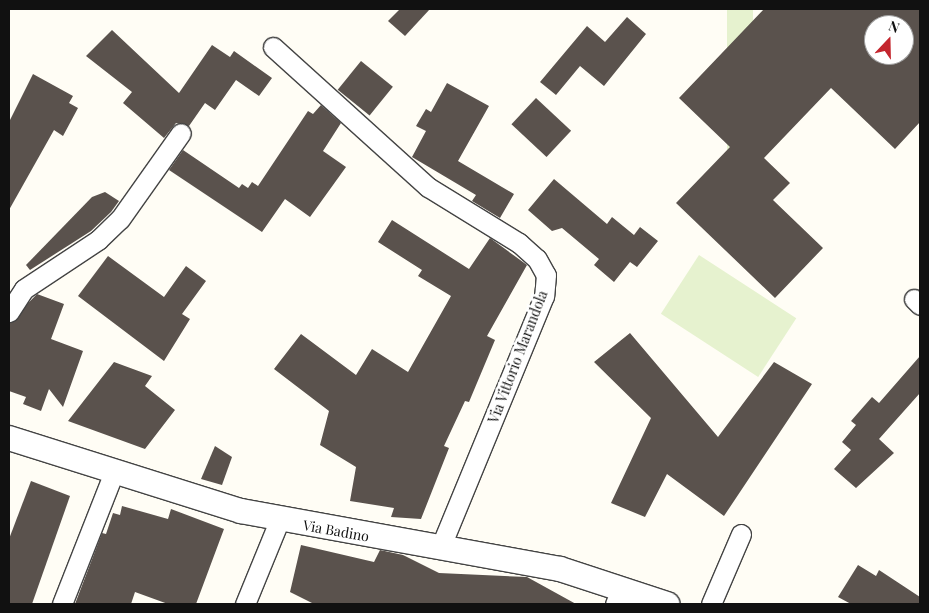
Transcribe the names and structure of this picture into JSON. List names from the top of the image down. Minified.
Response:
{"streets":{"street":["Via Vittorio Marandola","Via Badino"]},"crossings":[["Via Vittorio Marandola","Via Badino"]],"north":"top"}
